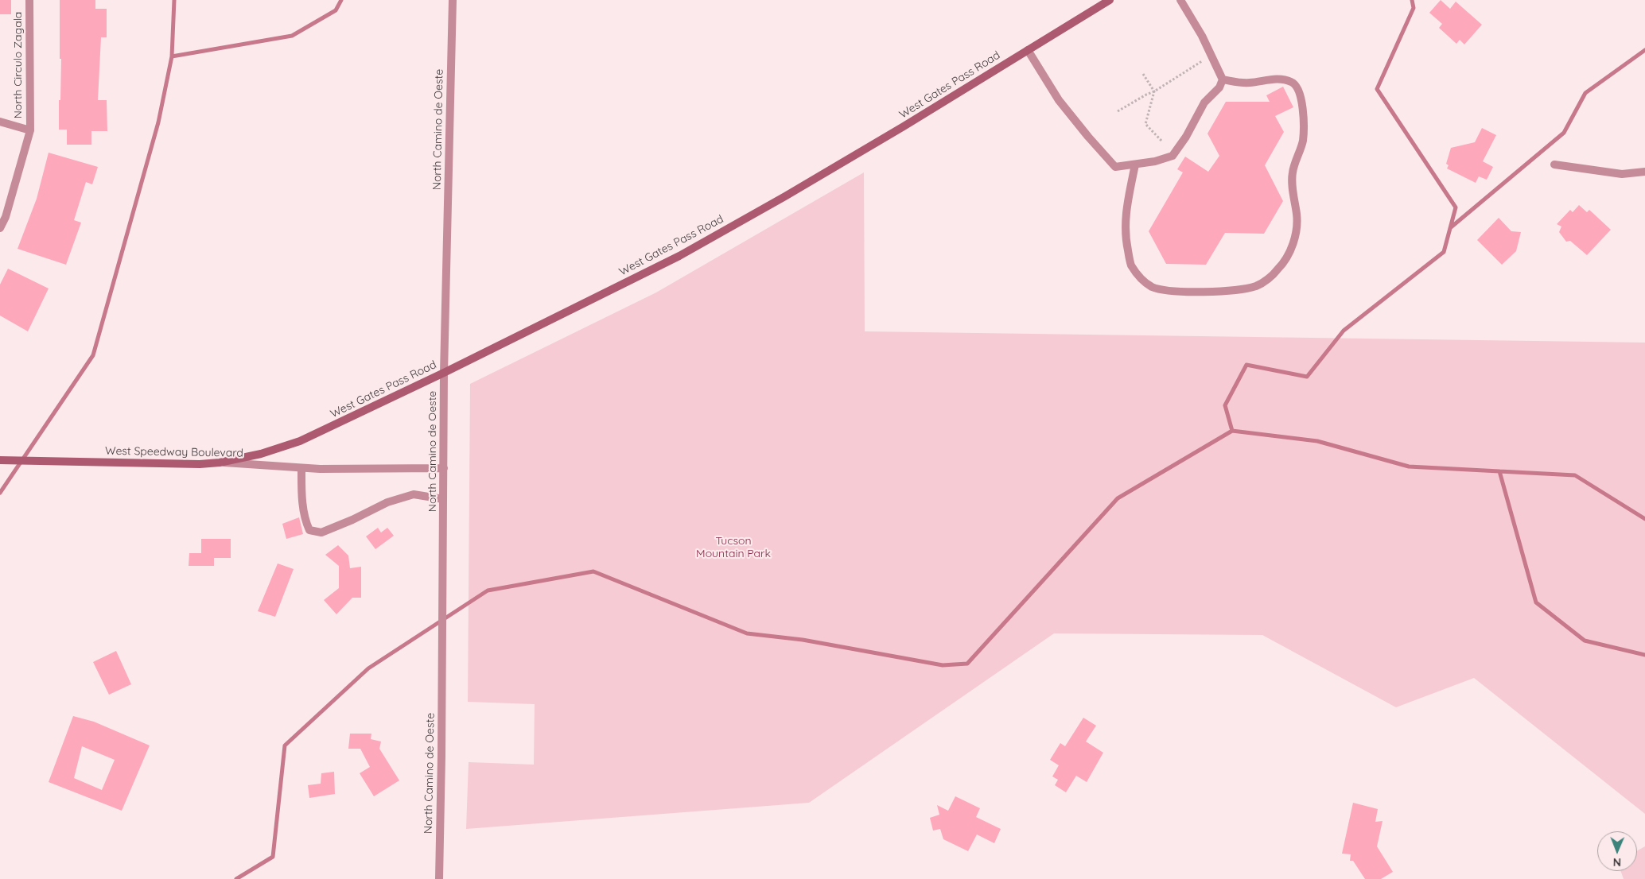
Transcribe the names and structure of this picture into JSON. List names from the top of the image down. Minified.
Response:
{"streets":{"main road":["West Gates Pass Road","West Speedway Boulevard"],"street":["North Circulo Zagala","North Camino de Oeste"]},"crossings":[["West Gates Pass Road","North Camino de Oeste"],["West Gates Pass Road","West Speedway Boulevard"],["North Camino de Oeste","West Speedway Boulevard"]],"parks":["Tucson Mountain Park"],"north":"bottom"}
